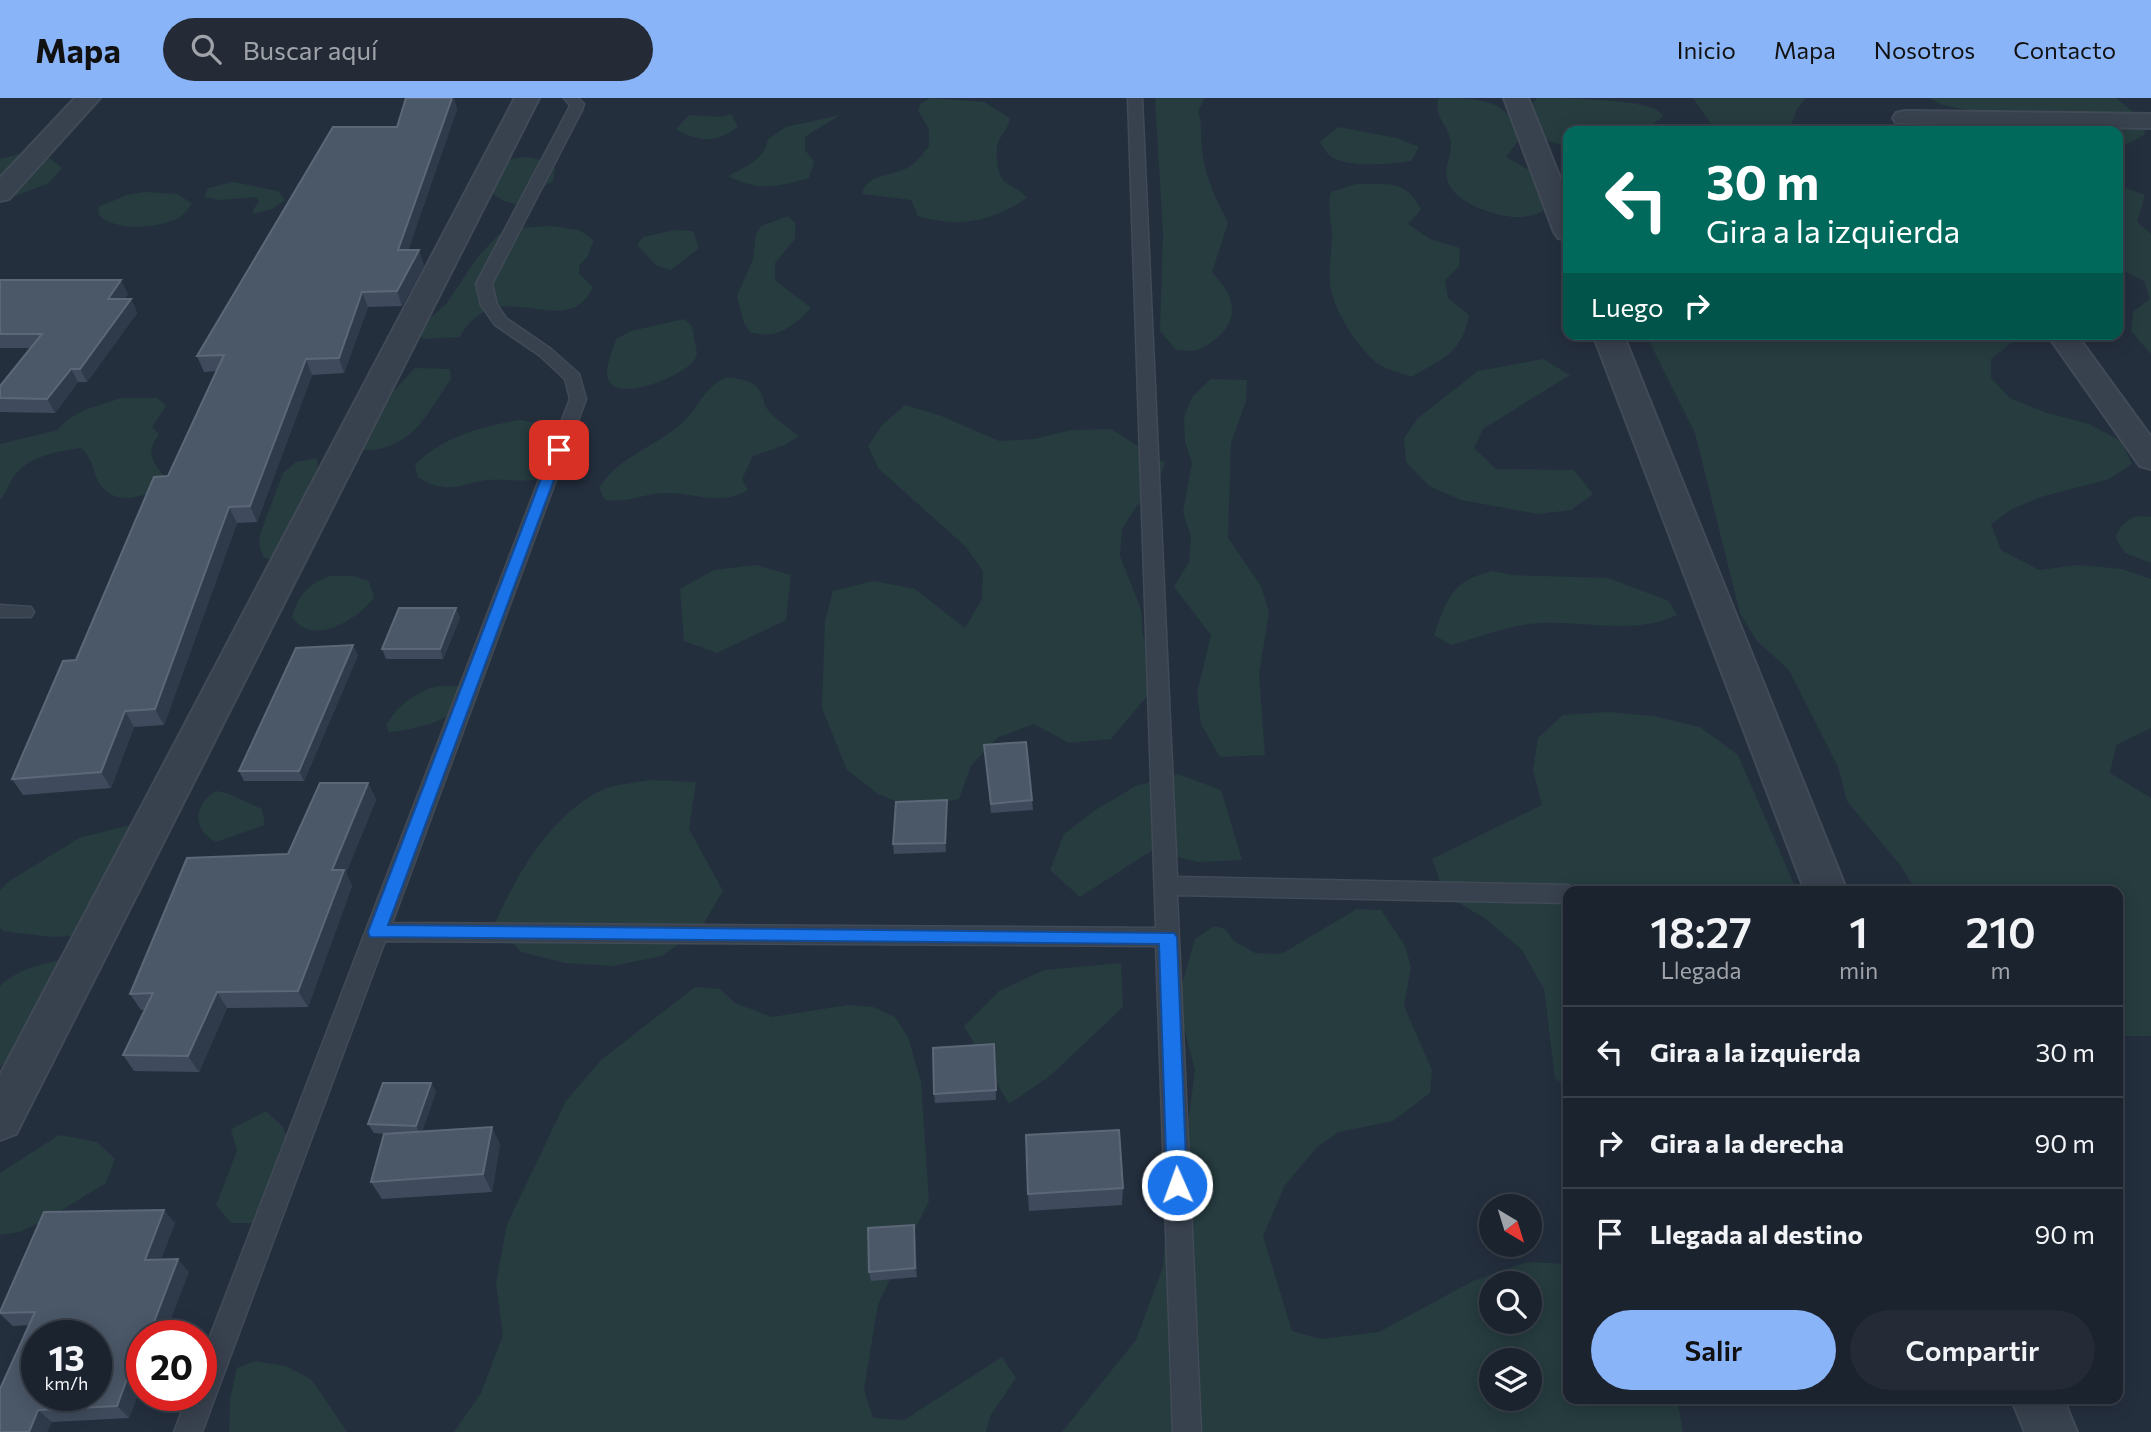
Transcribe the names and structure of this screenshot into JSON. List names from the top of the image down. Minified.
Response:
{"north":"bottom right","page":{"header":"Mapa","search":"Buscar aquí","nav":["Inicio","Mapa","Nosotros","Contacto"],"turn":["30 m","Gira a la izquierda"],"then":"Luego","eta":["18:27","Llegada","1","min","210","m"],"list":[{"name":"Gira a la izquierda","value":"30 m"},{"name":"Gira a la derecha","value":"90 m"},{"name":"Llegada al destino","value":"90 m"}],"buttons":["Salir","Compartir"],"speed":"13 km/h","limit":"20"}}
